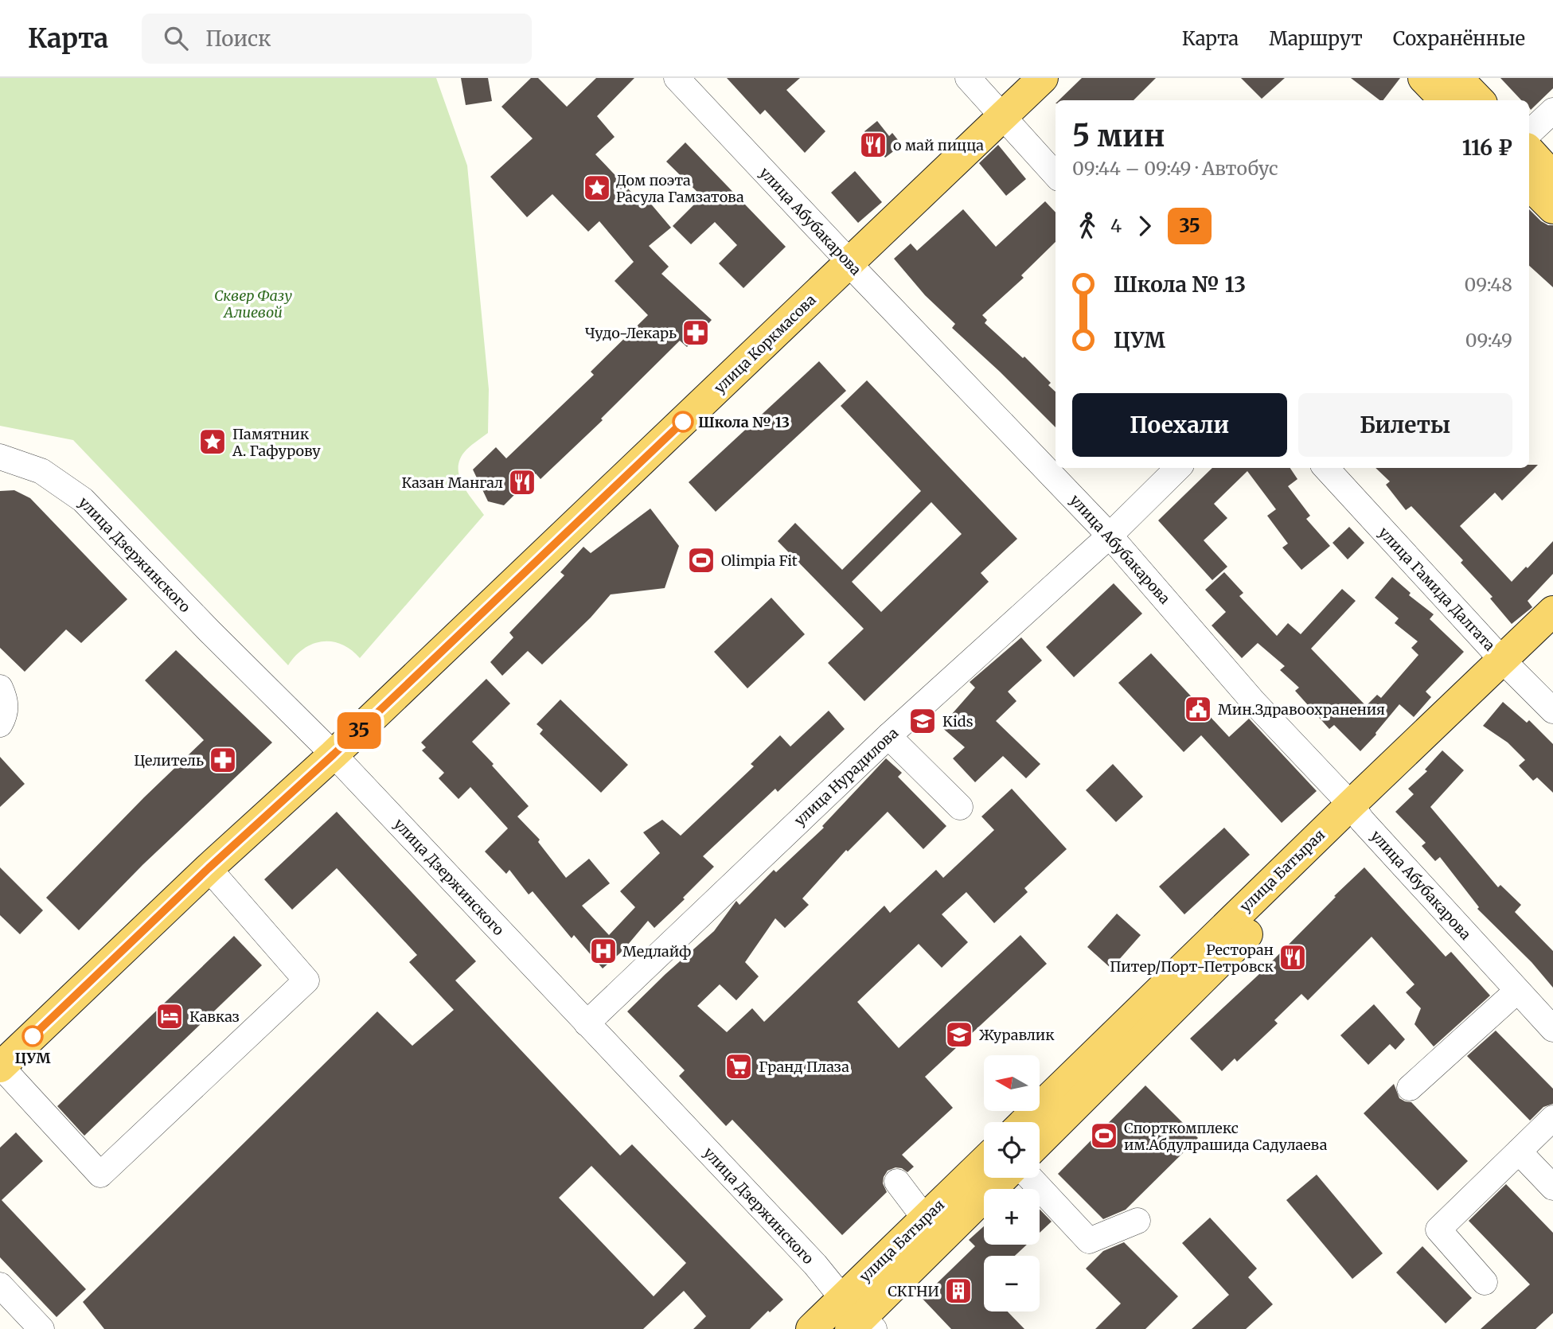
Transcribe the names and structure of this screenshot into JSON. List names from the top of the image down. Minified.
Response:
{"streets":{"main road":["улица Коркмасова","улица Батырая"],"street":["улица Абубакарова","улица Дзержинского","улица Гамида Далгата","улица Нурадилова"]},"crossings":[["улица Абубакарова","улица Коркмасова"],["улица Абубакарова","улица Нурадилова"],["улица Абубакарова","улица Батырая"],["улица Коркмасова","улица Дзержинского"],["улица Дзержинского","улица Нурадилова"],["улица Дзержинского","улица Батырая"],["улица Гамида Далгата","улица Батырая"]],"parks":["Сквер Фазу Алиевой"],"places":{"restaurant":["о май пицца","Казан Мангал","Ресторан Питер/Порт-Петровск"],"place":["Дом поэта Расула Гамзатова","Памятник А. Гафурову"],"pharmacy":["Чудо-Лекарь","Целитель"],"other":["Школа № 13","ЦУМ"],"sports":["Olimpia Fit","Спорткомплекс им.Абдулрашида Садулаева"],"public building":["Мин.Здравоохранения"],"school or university":["Kids","Журавлик"],"hospital":["Медлайф"],"hotel":["Кавказ"],"supermarket":["Гранд Плаза"],"building":["СКГНИ"]},"lines":["bus line 35"],"north":"left","page":{"header":"Карта","search":"Поиск","nav":["Карта","Маршрут","Сохранённые"],"on_map":"35","heading":["5 мин","09:44 – 09:49 · Автобус","116 ₽"],"legs":["4","35"],"list":[{"name":"Школа № 13","value":"09:48"},{"name":"ЦУМ","value":"09:49"}],"buttons":["Поехали","Билеты"],"map_buttons":["+","−"]}}
